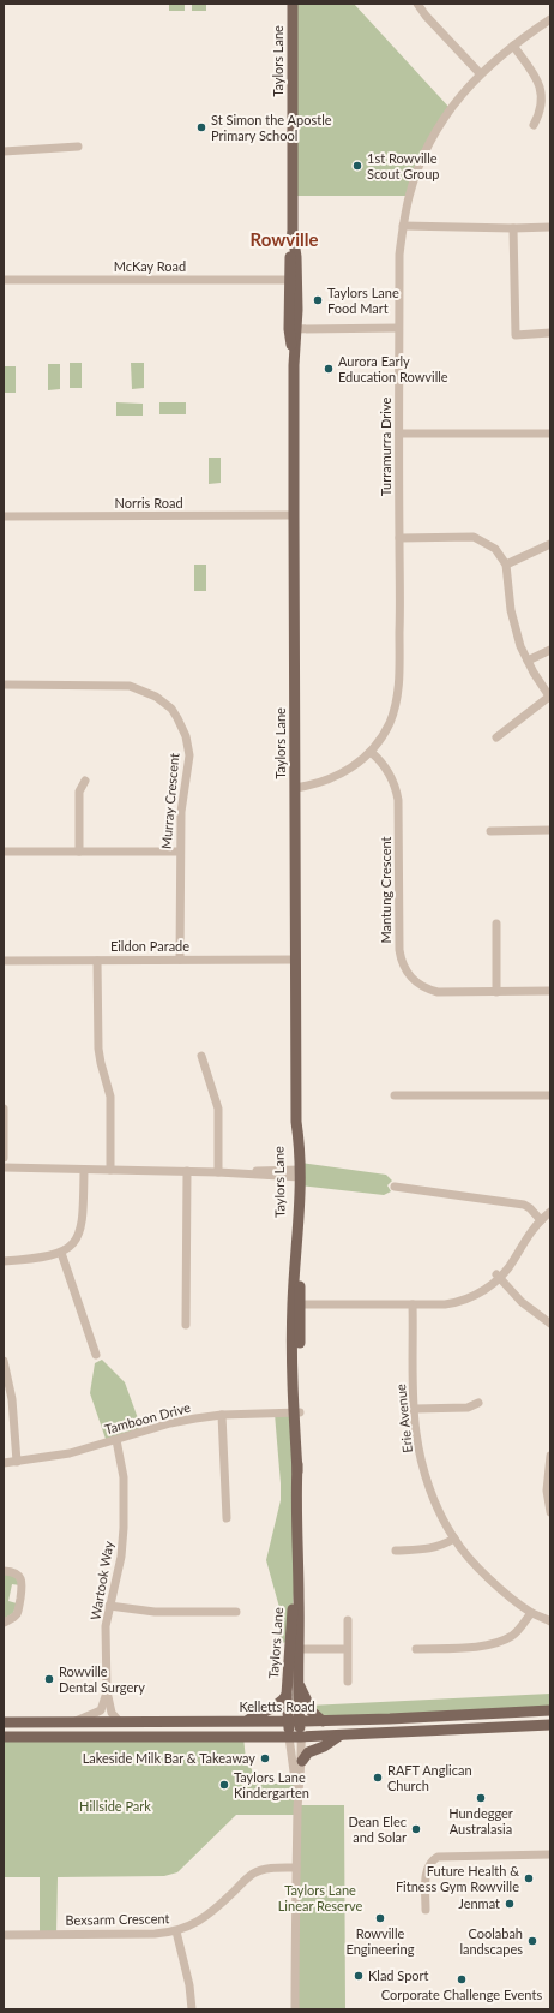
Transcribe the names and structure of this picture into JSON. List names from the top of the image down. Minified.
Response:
{"streets":{"main road":["Taylors Lane","Kelletts Road"],"street":["McKay Road","Turramurra Drive","Norris Road","Murray Crescent","Mantung Crescent","Eildon Parade","Tamboon Drive","Erie Avenue","Wartook Way","Bexsarm Crescent"]},"crossings":[["Taylors Lane","McKay Road"],["Taylors Lane","Turramurra Drive"],["Taylors Lane","Norris Road"],["Taylors Lane","Eildon Parade"],["Taylors Lane","Tamboon Drive"],["Taylors Lane","Kelletts Road"],["Taylors Lane","Bexsarm Crescent"],["Turramurra Drive","Mantung Crescent"],["Murray Crescent","Eildon Parade"],["Tamboon Drive","Wartook Way"],["Wartook Way","Kelletts Road"]],"districts":["Rowville"],"parks":["Hillside Park","Taylors Lane Linear Reserve"],"places":["St Simon the Apostle Primary School","1st Rowville Scout Group","Taylors Lane Food Mart","Aurora Early Education Rowville","Rowville Dental Surgery","Lakeside Milk Bar & Takeaway","RAFT Anglican Church","Taylors Lane Kindergarten","Hundegger Australasia","Dean Elec and Solar","Future Health & Fitness Gym Rowville","Jenmat","Rowville Engineering","Coolabah landscapes","Klad Sport","Corporate Challenge Events"]}
